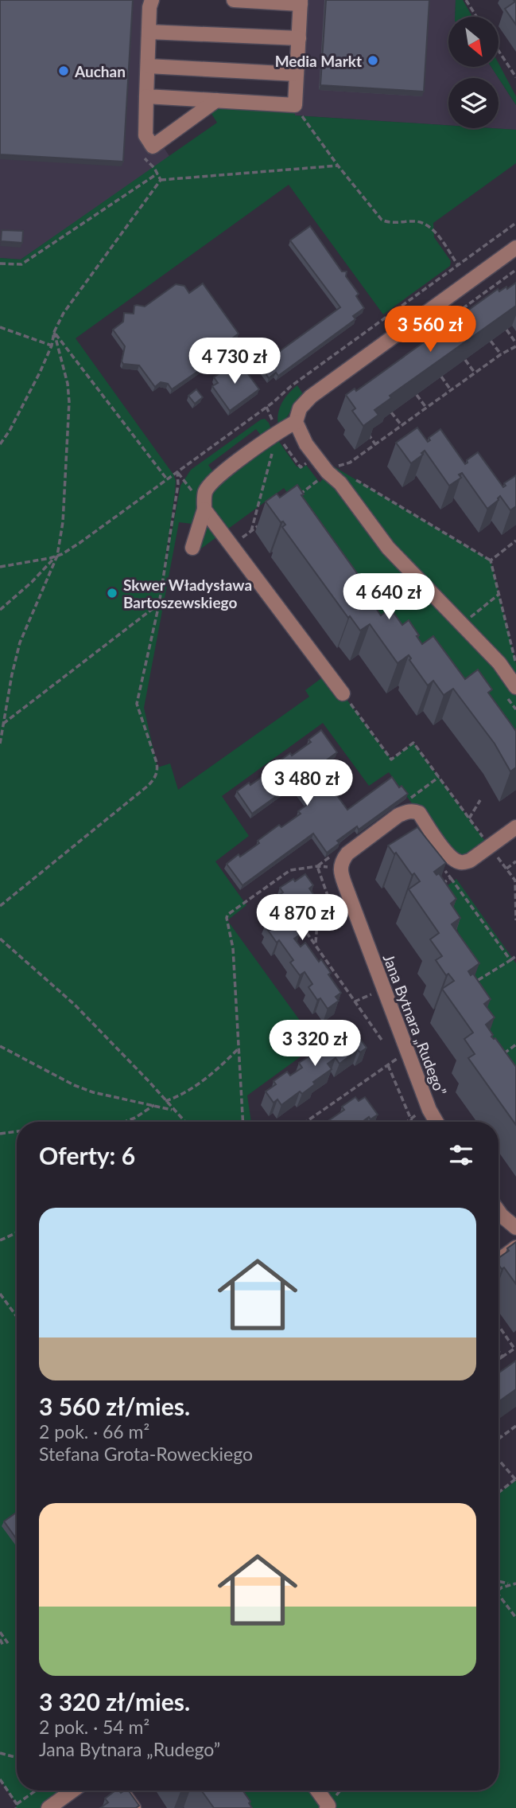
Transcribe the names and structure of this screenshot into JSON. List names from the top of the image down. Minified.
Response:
{"streets":{"street":["Jana Bytnara „Rudego”"]},"places":["Media Markt","Auchan","Skwer Władysława Bartoszewskiego"],"north":"bottom right","page":{"price":["3 560 zł","4 730 zł","4 640 zł","3 480 zł","4 870 zł","3 320 zł"],"heading":"Oferty: 6","list":[{"name":"3 560 zł/mies.","note":"2 pok. · 66 m² · Stefana Grota-Roweckiego"},{"name":"3 320 zł/mies.","note":"2 pok. · 54 m² · Jana Bytnara „Rudego”"}]}}
